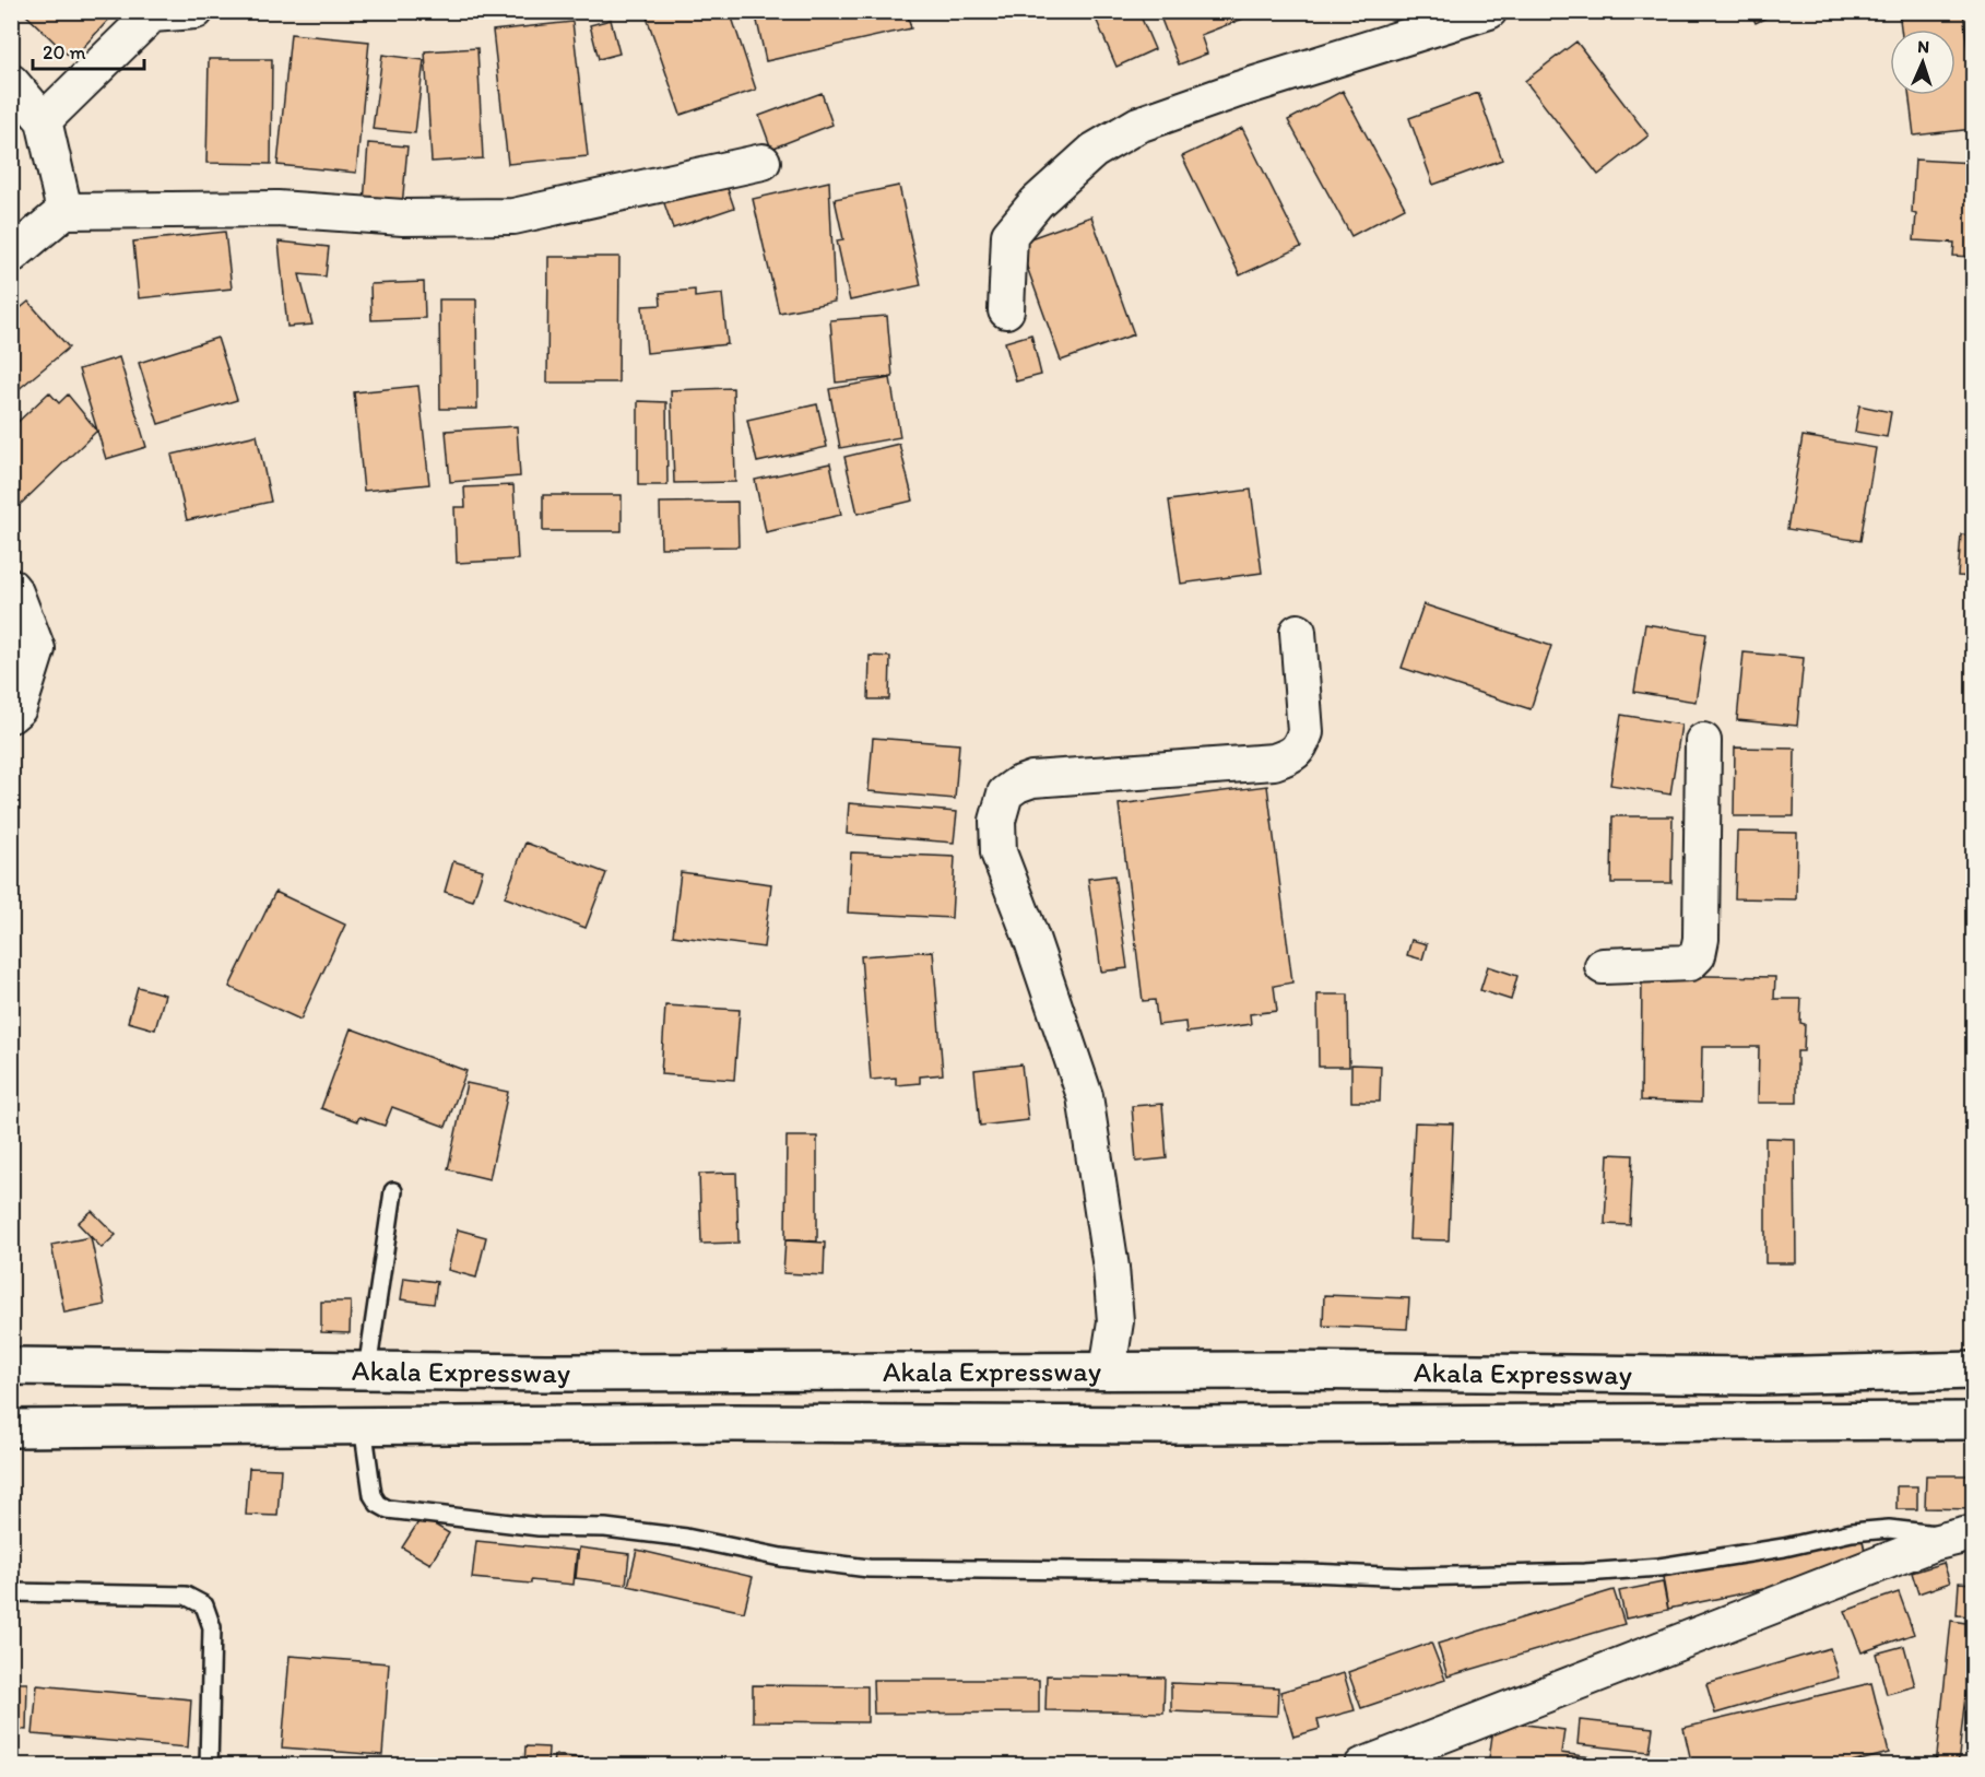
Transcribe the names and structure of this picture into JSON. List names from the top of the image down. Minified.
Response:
{"streets":{"main road":["Akala Expressway"]},"scale_bar":"20 m","north":"top"}
